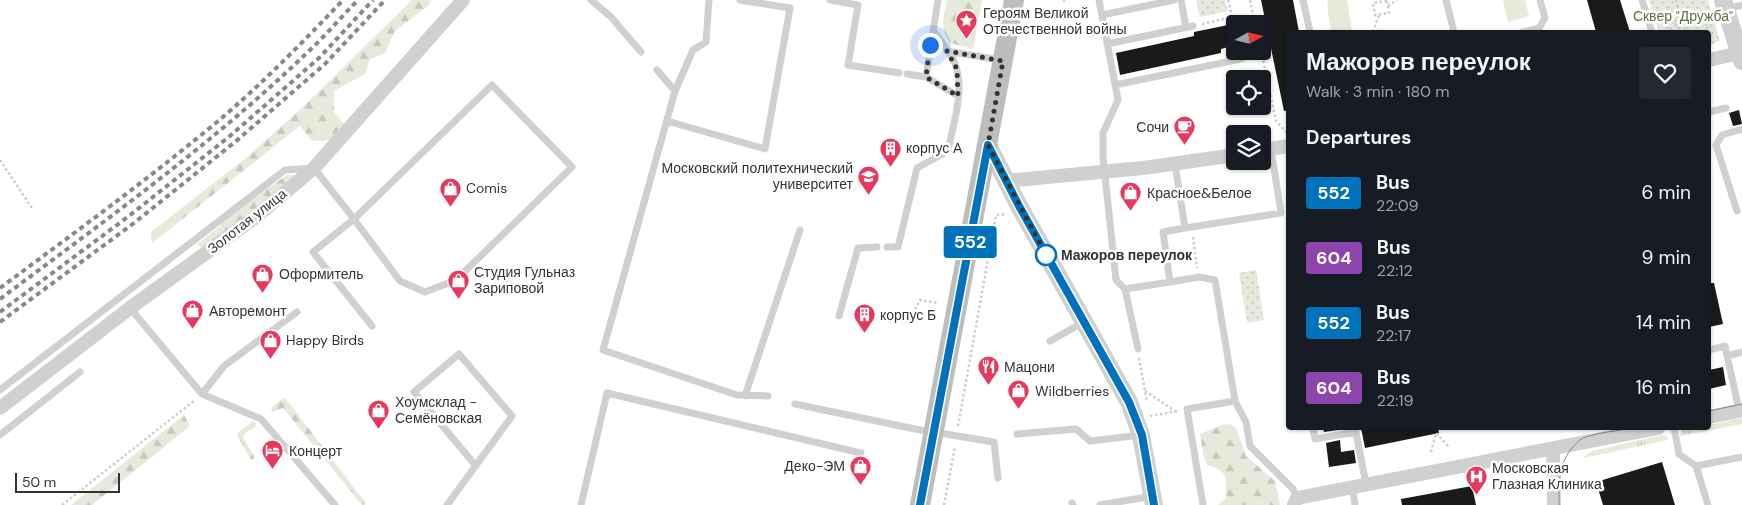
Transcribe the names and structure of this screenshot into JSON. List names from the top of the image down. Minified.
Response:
{"streets":{"street":["Золотая улица"]},"parks":["Сквер \"Дружба\""],"places":{"place":["Героям Великой Отечественной войны"],"cafe":["Сочи"],"building":["корпус А","корпус Б"],"school or university":["Московский политехнический университет"],"shop":["Comis","Красное&Белое","Оформитель","Студия Гульназ Зариповой","Авторемонт","Happy Birds","Wildberries","Хоумсклад - Семёновская","Деко-ЭМ"],"other":["Мажоров переулок"],"restaurant":["Мацони"],"hotel":["Концерт"],"hospital":["Московская Глазная Клиника"]},"lines":["bus line 552"],"scale_bar":"50 m","north":"right","page":{"on_map":"552","heading":[["Мажоров переулок","Walk · 3 min · 180 m"],"Departures"],"list":[{"mark":"552","name":"Bus","note":"22:09","value":"6 min"},{"mark":"604","name":"Bus","note":"22:12","value":"9 min"},{"mark":"552","name":"Bus","note":"22:17","value":"14 min"},{"mark":"604","name":"Bus","note":"22:19","value":"16 min"}],"scale":"50 m"}}
